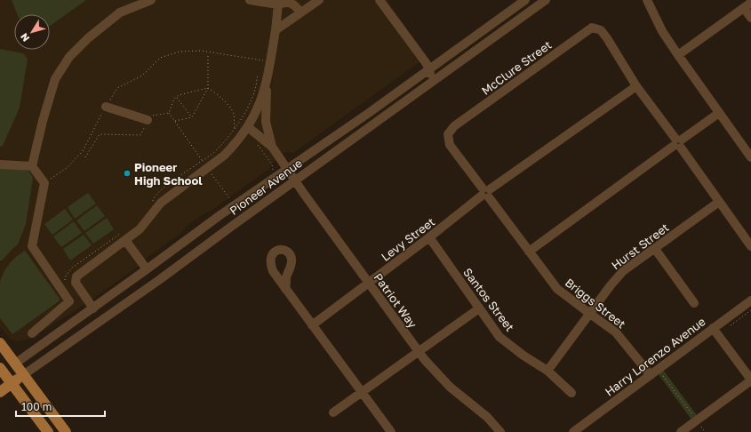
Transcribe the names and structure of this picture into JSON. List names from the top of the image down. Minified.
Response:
{"streets":{"main road":["Pioneer Avenue"],"street":["McClure Street","Levy Street","Hurst Street","Santos Street","Patriot Way","Briggs Street","Harry Lorenzo Avenue"]},"crossings":[["McClure Street","Levy Street"],["McClure Street","Briggs Street"],["Pioneer Avenue","Patriot Way"],["Levy Street","Santos Street"],["Levy Street","Patriot Way"],["Levy Street","Briggs Street"],["Hurst Street","Santos Street"],["Hurst Street","Briggs Street"],["Briggs Street","Harry Lorenzo Avenue"]],"places":["Pioneer High School"],"scale_bar":"100 m","north":"bottom left"}
